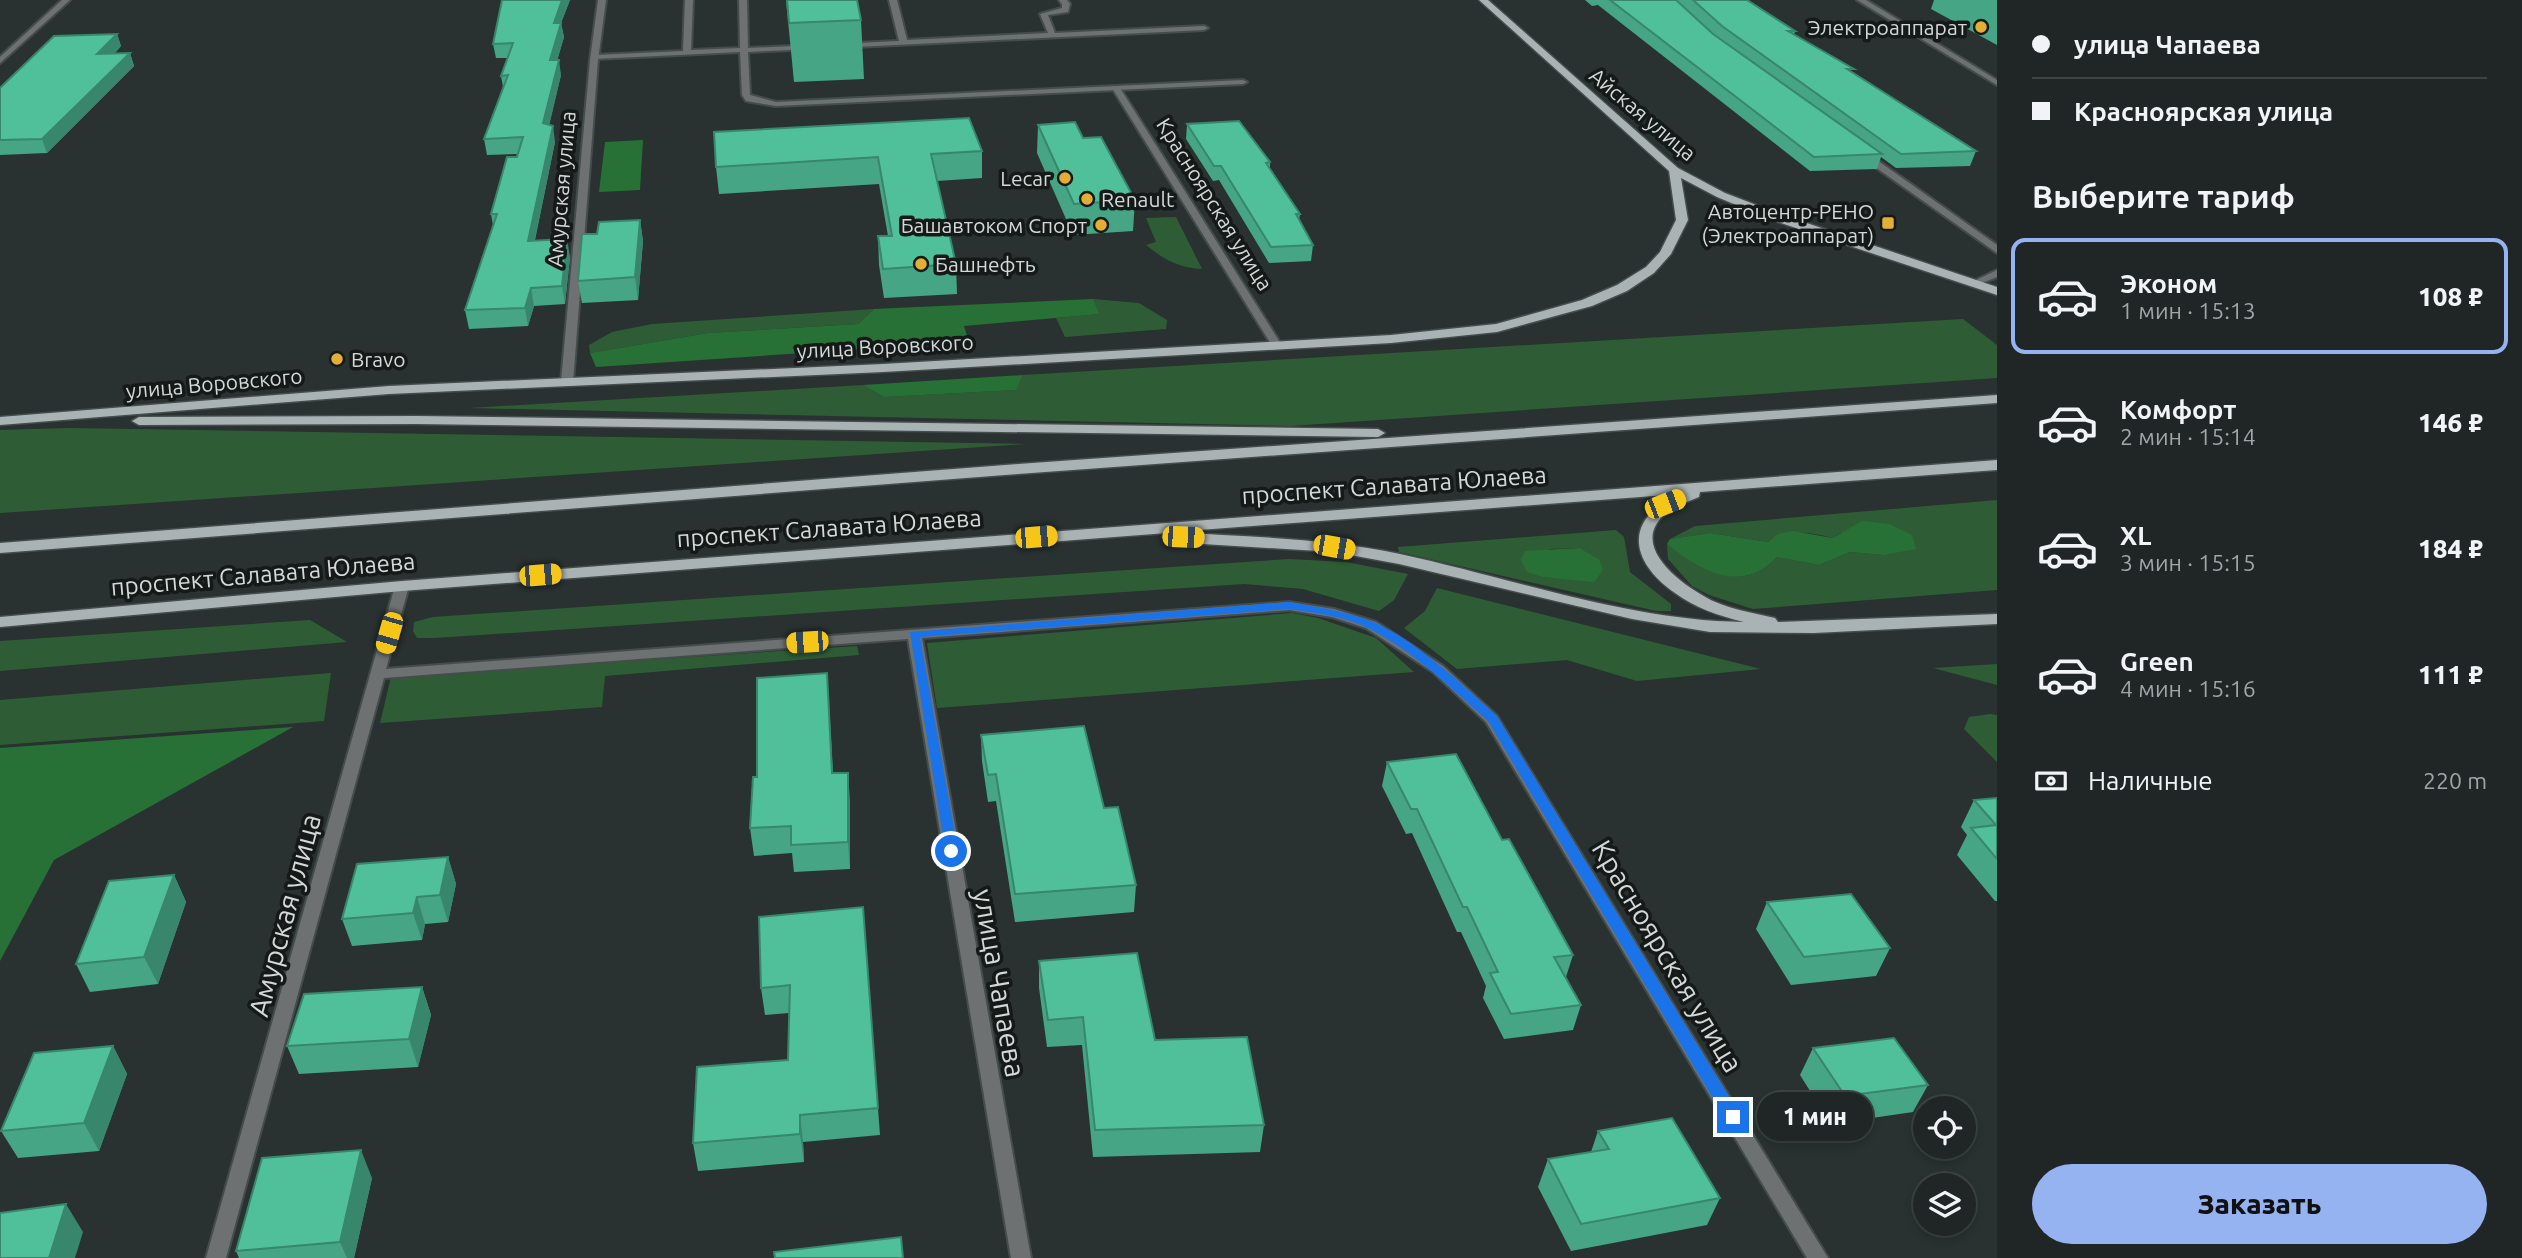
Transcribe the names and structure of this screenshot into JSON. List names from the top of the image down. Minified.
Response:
{"streets":{"main road":["Айская улица","улица Воровского","проспект Салавата Юлаева"],"street":["Амурская улица","Красноярская улица","улица Чапаева"]},"crossings":[["Айская улица","улица Воровского"],["Амурская улица","Красноярская улица"],["Амурская улица","улица Воровского"],["Амурская улица","проспект Салавата Юлаева"],["Красноярская улица","улица Воровского"],["Красноярская улица","улица Чапаева"]],"places":{"other":["Электроаппарат","Lecar","Renault","Башавтоком Спорт","Башнефть","Bravo"],"transit":["Автоцентр-РЕНО (Электроаппарат)"]},"page":{"banner":["улица Чапаева","Красноярская улица"],"heading":"Выберите тариф","list":[{"name":"Эконом","note":"1 мин · 15:13","value":"108 ₽"},{"name":"Комфорт","note":"2 мин · 15:14","value":"146 ₽"},{"name":"XL","note":"3 мин · 15:15","value":"184 ₽"},{"name":"Green","note":"4 мин · 15:16","value":"111 ₽"}],"pay":["Наличные","220 m"],"bubble":"1 мин","buttons":"Заказать"}}
